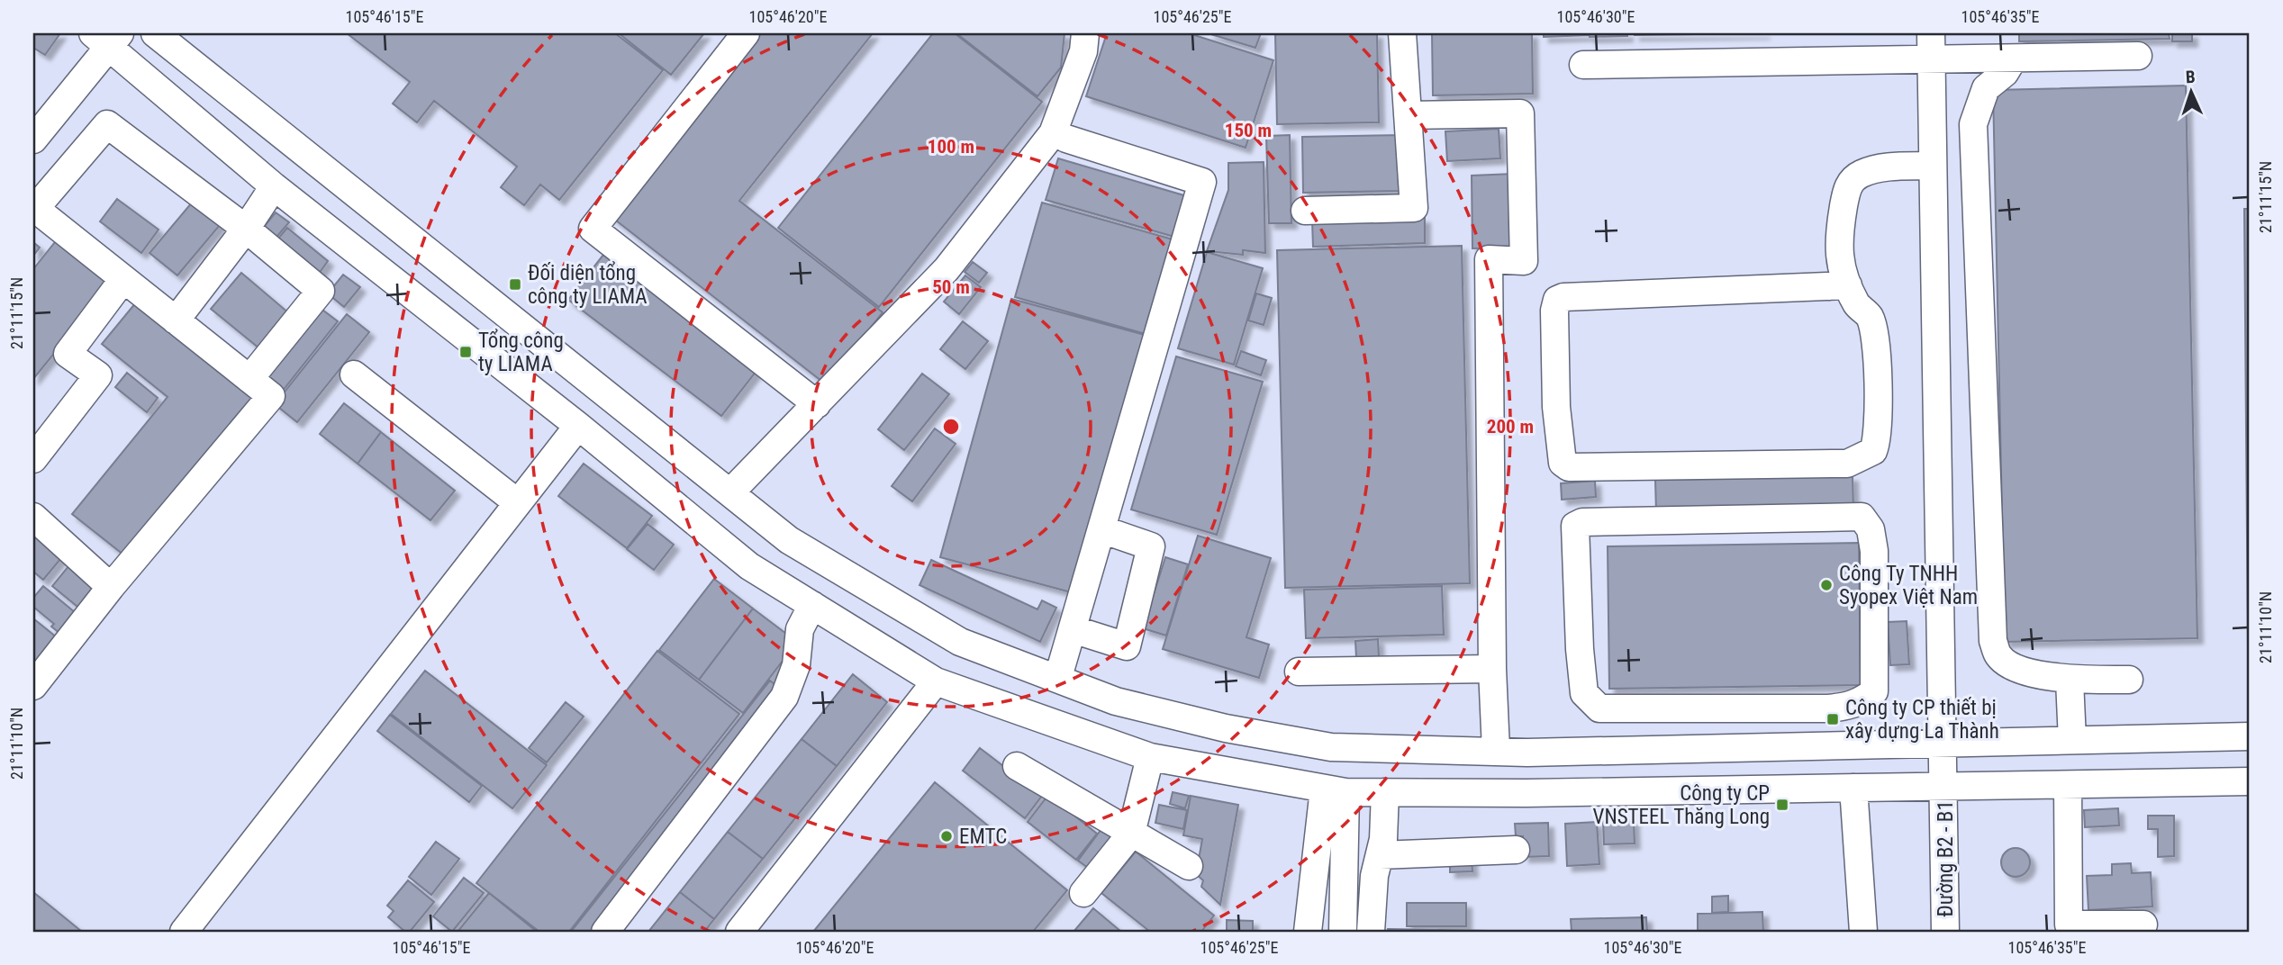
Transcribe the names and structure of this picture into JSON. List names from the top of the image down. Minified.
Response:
{"streets":{"street":["Đường B2 - B1"]},"places":{"transit":["Đối diện tổng công ty LIAMA","Tổng công ty LIAMA","Công ty CP thiết bị xây dựng La Thành","Công ty CP VNSTEEL Thăng Long"],"other":["Công Ty TNHH Syopex Việt Nam","EMTC"]},"north":"top","coordinates":["105°46'15\"E","105°46'20\"E","105°46'25\"E","105°46'30\"E","105°46'35\"E","21°11'15\"N","21°11'10\"N"],"rings":["150 m","100 m","50 m","200 m"]}
